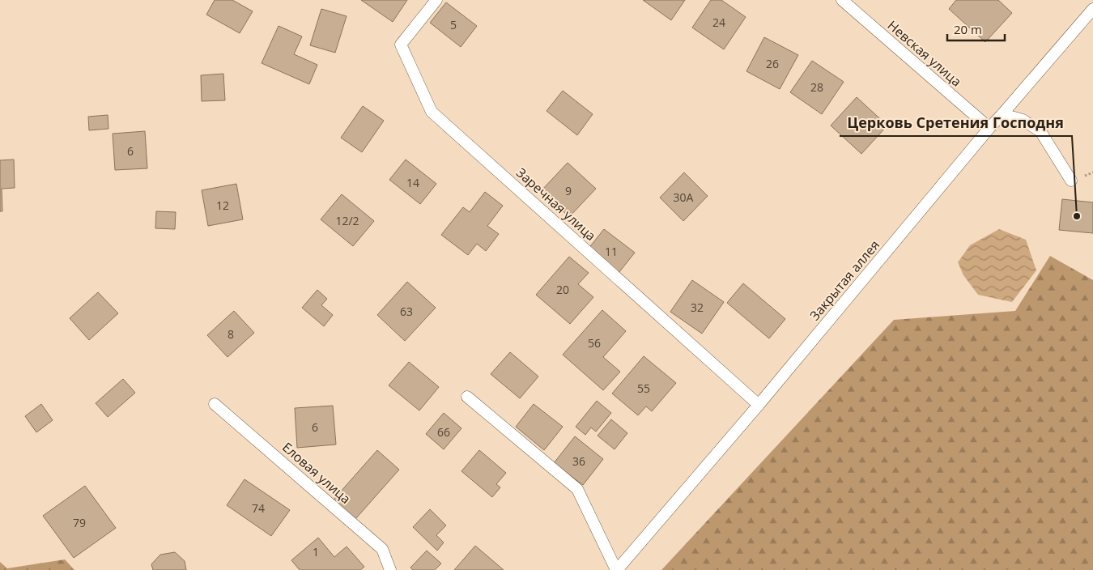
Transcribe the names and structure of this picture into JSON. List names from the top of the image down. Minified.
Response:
{"streets":{"lane":["Невская улица","Заречная улица","Закрытая аллея","Еловая улица"]},"crossings":[["Невская улица","Закрытая аллея"],["Заречная улица","Закрытая аллея"]],"places":["Церковь Сретения Господня"],"house_numbers":["24","5","26","28","6","14","9","30А","12","12/2","11","20","32","63","8","56","55","6","66","36","74","79","1"],"scale_bar":"20 m"}
